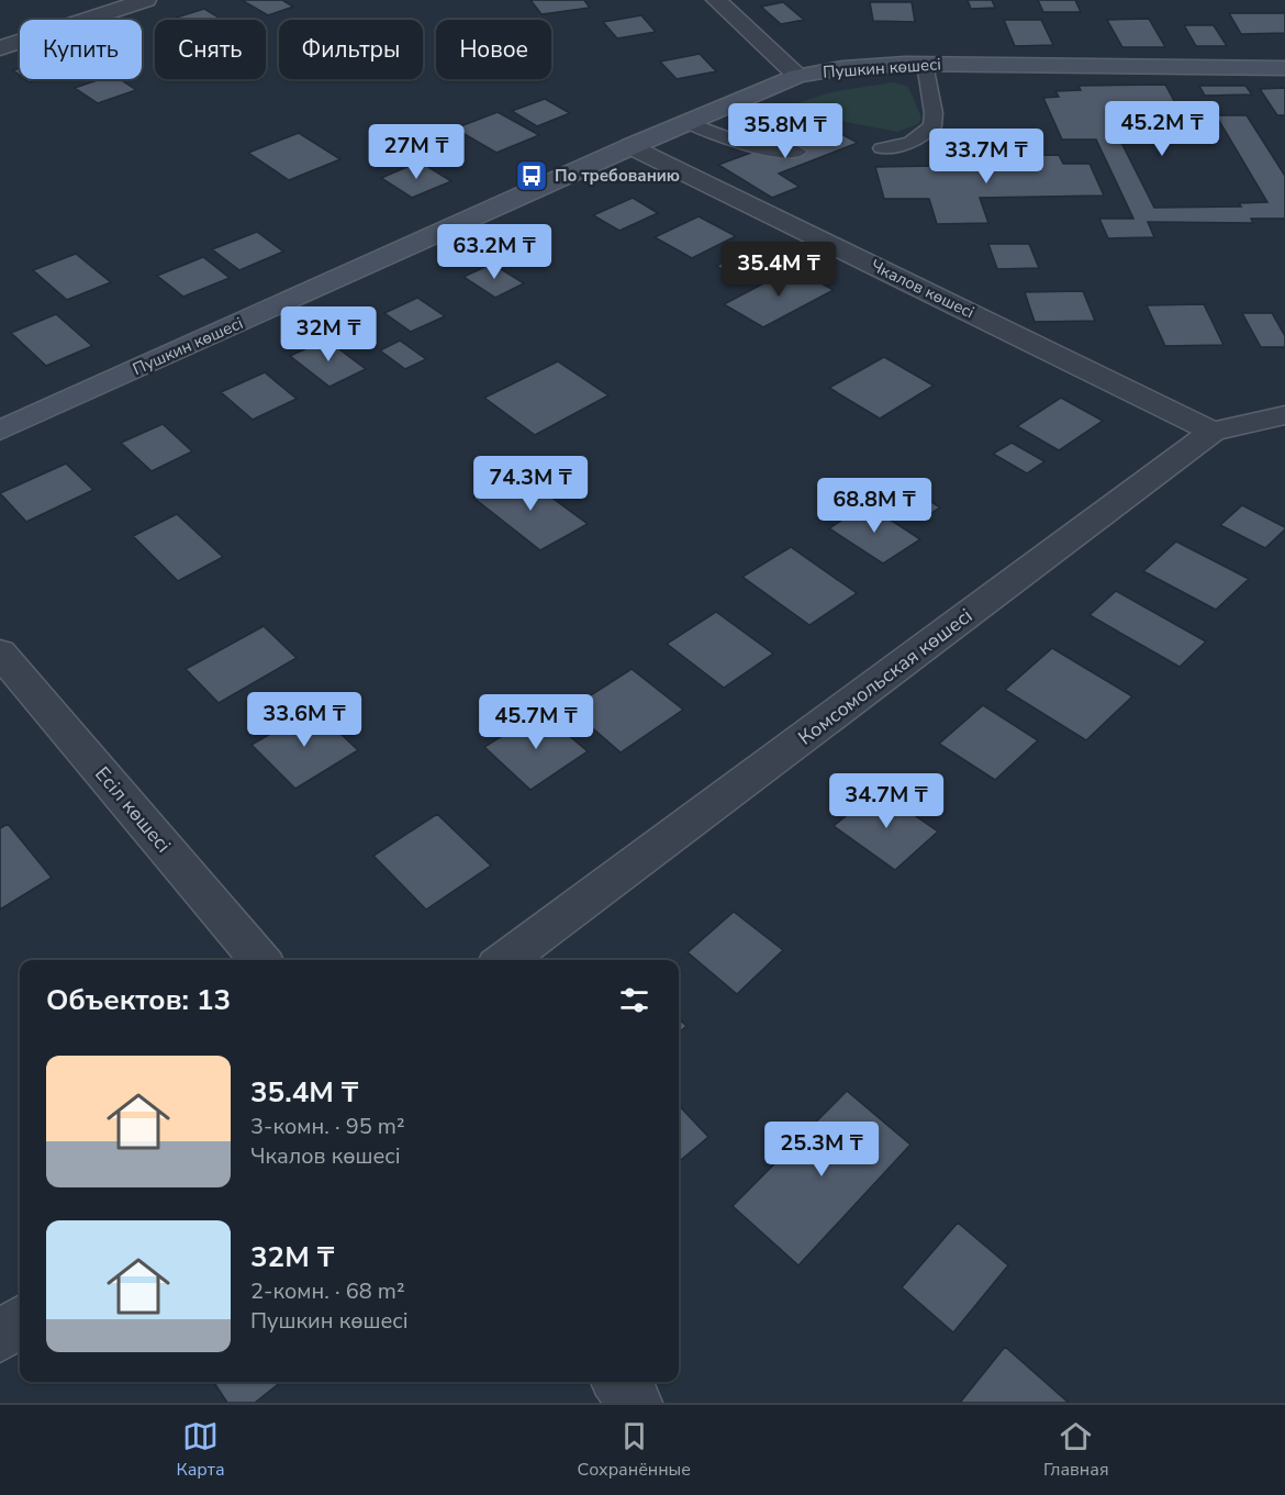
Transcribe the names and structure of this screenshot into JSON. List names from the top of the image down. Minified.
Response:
{"streets":{"street":["Пушкин көшесі","Чкалов көшесі","Комсомольская көшесі","Есіл көшесі"]},"crossings":[["Пушкин көшесі","Чкалов көшесі"],["Чкалов көшесі","Комсомольская көшесі"]],"places":{"bus stop":["По требованию"]},"page":{"chip":["Купить","Снять","Фильтры","Новое"],"price":["45.2M ₸","35.8M ₸","27M ₸","33.7M ₸","63.2M ₸","35.4M ₸","32M ₸","74.3M ₸","68.8M ₸","33.6M ₸","45.7M ₸","34.7M ₸","25.3M ₸"],"heading":"Объектов: 13","list":[{"name":"35.4M ₸","note":"3-комн. · 95 m² · Чкалов көшесі"},{"name":"32M ₸","note":"2-комн. · 68 m² · Пушкин көшесі"}],"tabs":["Карта","Сохранённые","Главная"]}}
